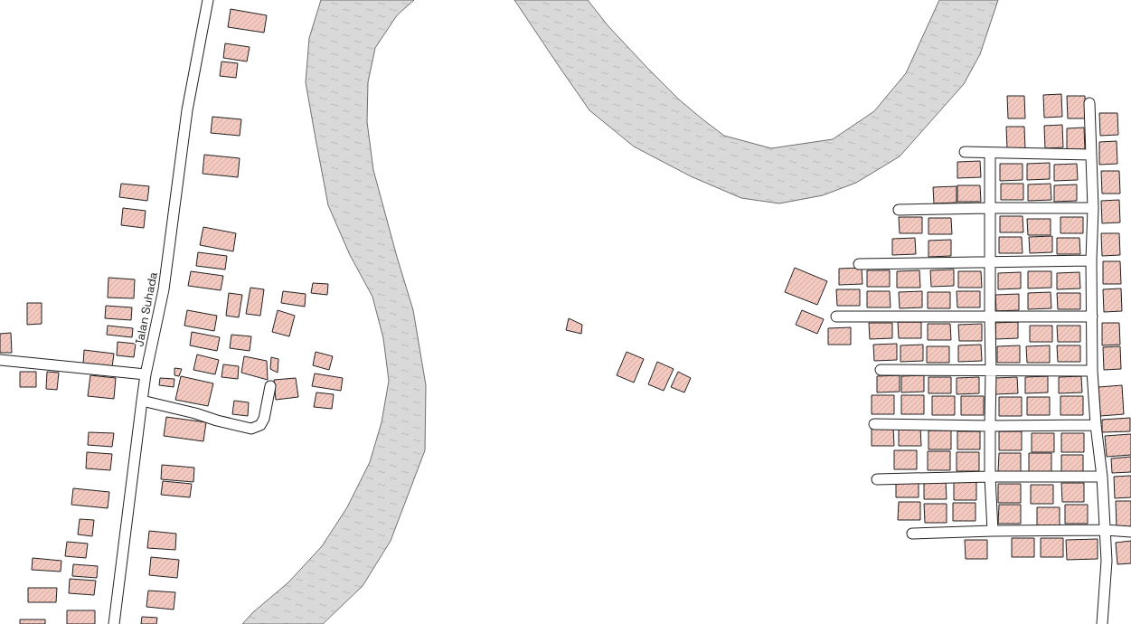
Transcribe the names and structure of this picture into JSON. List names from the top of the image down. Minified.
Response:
{"streets":{"street":["Jalan Suhada"]}}
